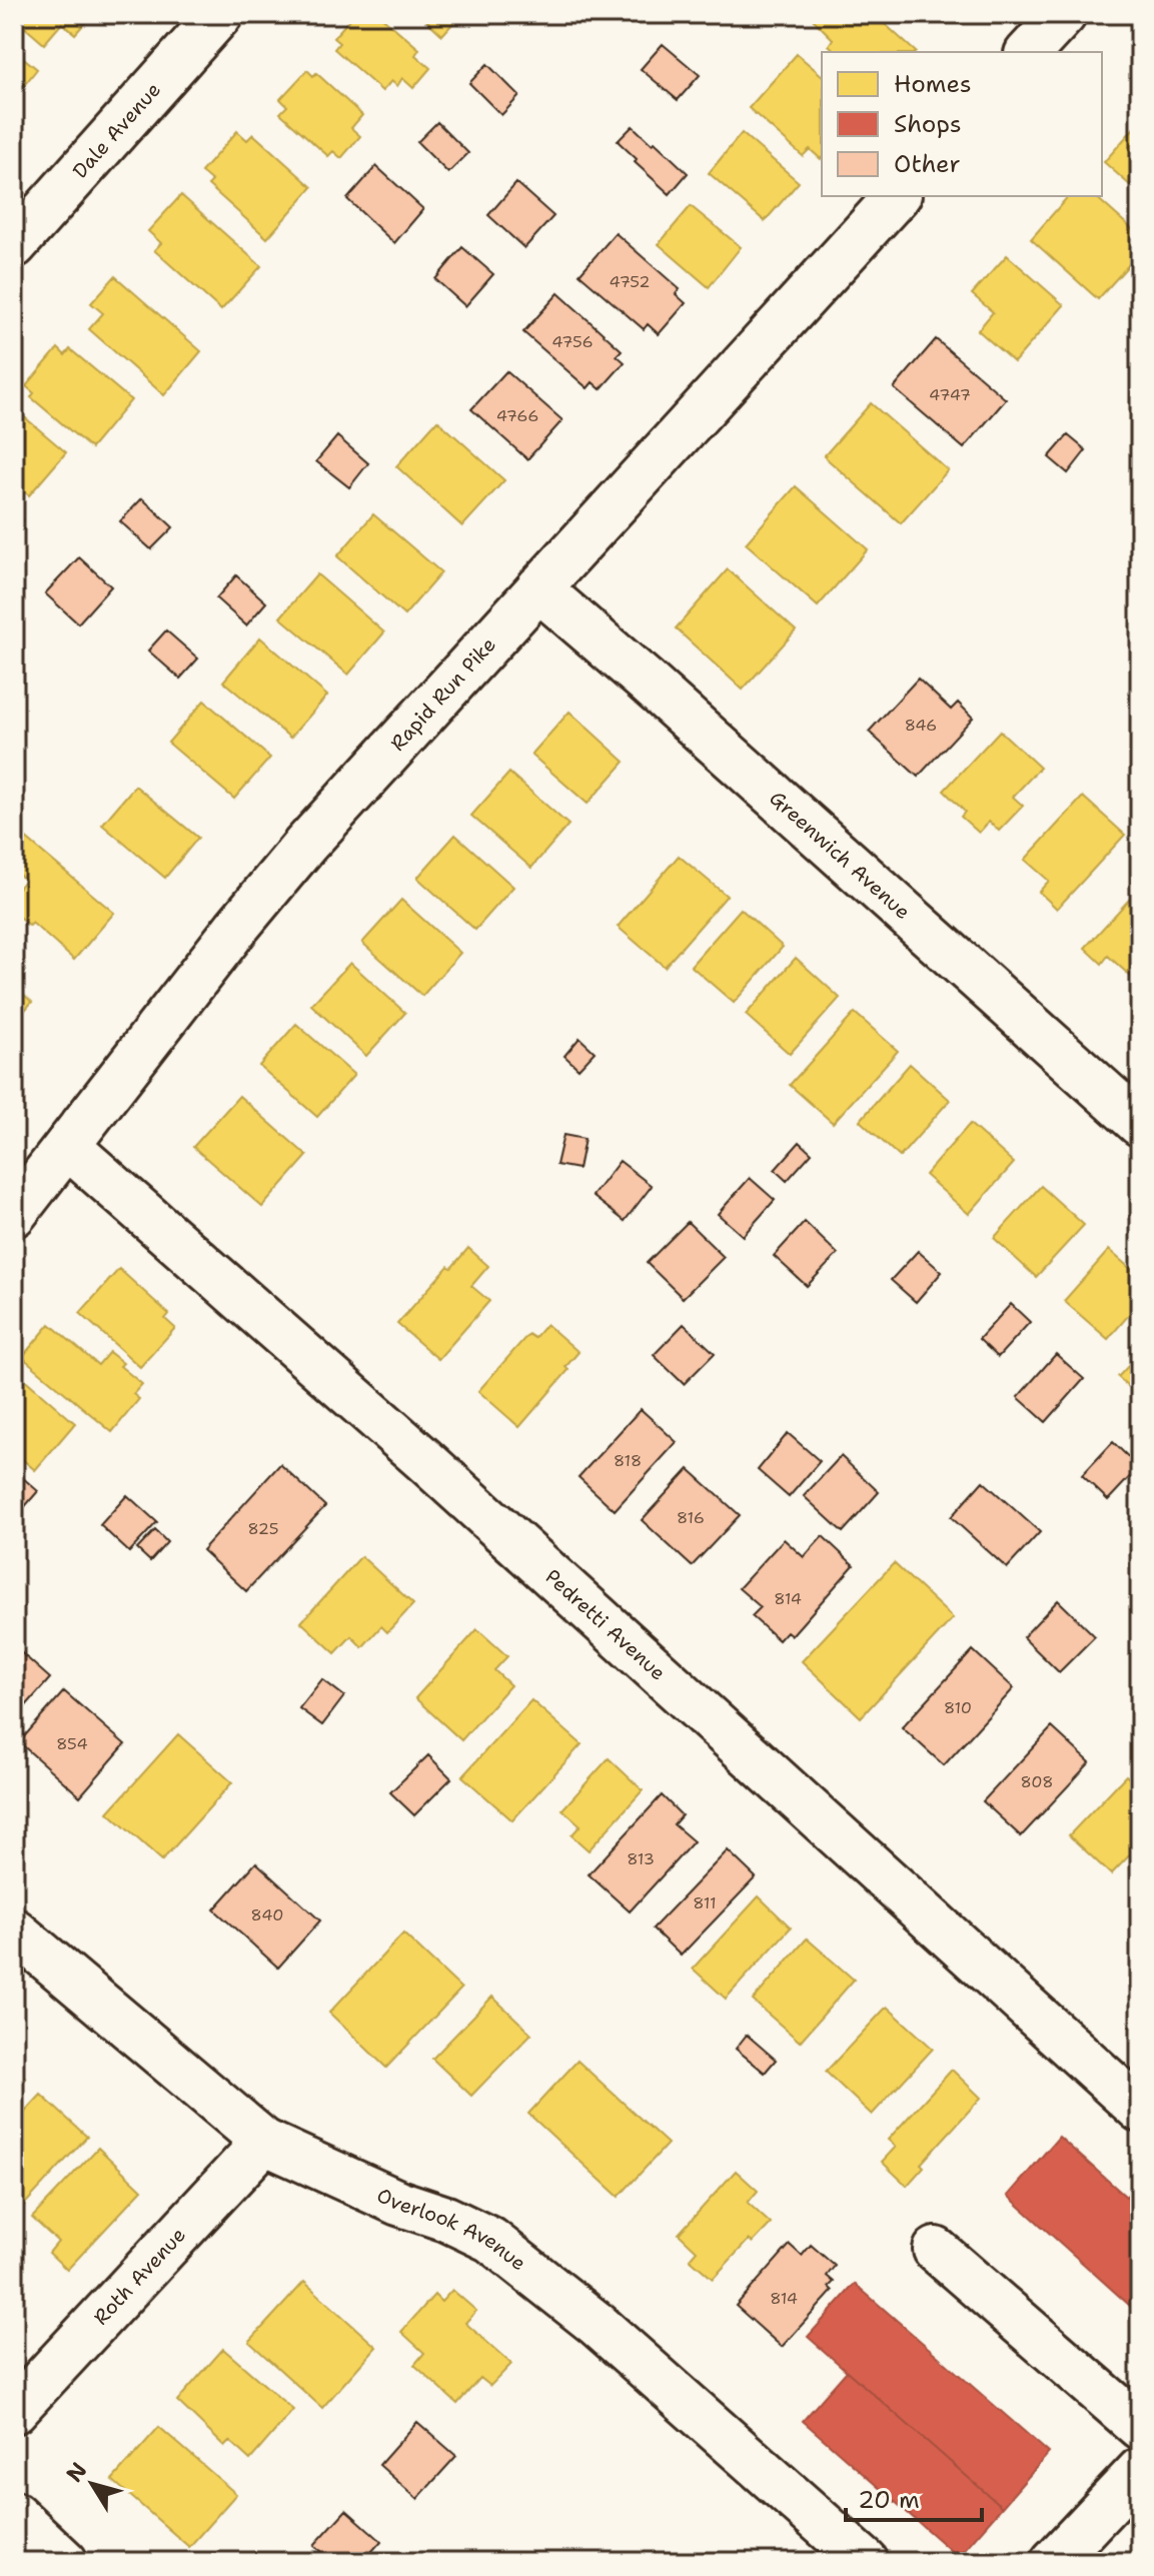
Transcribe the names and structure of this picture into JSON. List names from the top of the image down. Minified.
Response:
{"streets":{"street":["Dale Avenue","Rapid Run Pike","Greenwich Avenue","Pedretti Avenue","Overlook Avenue","Roth Avenue"]},"crossings":[["Rapid Run Pike","Greenwich Avenue"],["Rapid Run Pike","Pedretti Avenue"],["Overlook Avenue","Roth Avenue"]],"house_numbers":["4752","4756","4747","4766","846","818","816","825","814","810","854","808","813","811","840","814"],"legend":["Homes","Shops","Other"],"scale_bar":"20 m","north":"top left"}
